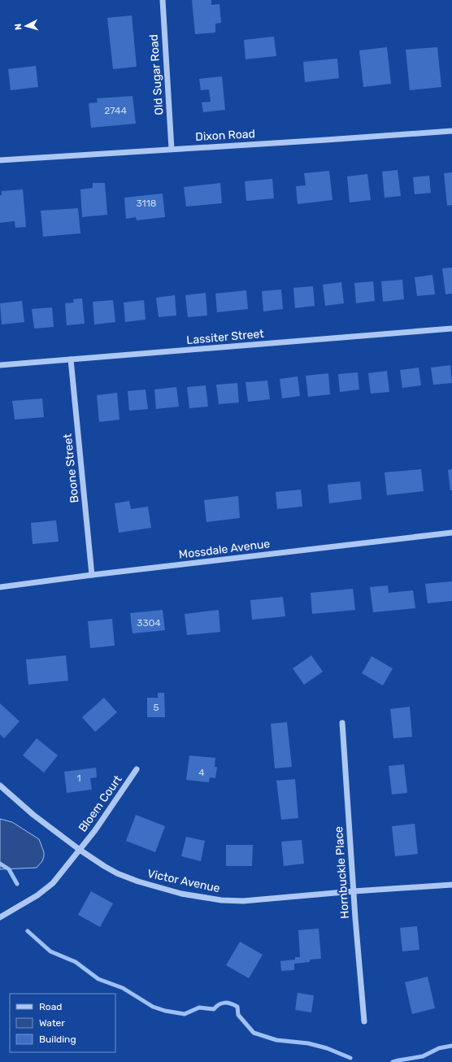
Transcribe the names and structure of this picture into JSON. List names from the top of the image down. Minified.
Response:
{"streets":{"street":["Old Sugar Road","Dixon Road","Lassiter Street","Boone Street","Mossdale Avenue","Bloem Court","Hornbuckle Place","Victor Avenue"]},"crossings":[["Old Sugar Road","Dixon Road"],["Lassiter Street","Boone Street"],["Boone Street","Mossdale Avenue"],["Bloem Court","Victor Avenue"],["Hornbuckle Place","Victor Avenue"]],"house_numbers":["2744","3118","3304","5","4","1"],"legend":["Road","Water","Building"],"north":"left"}
